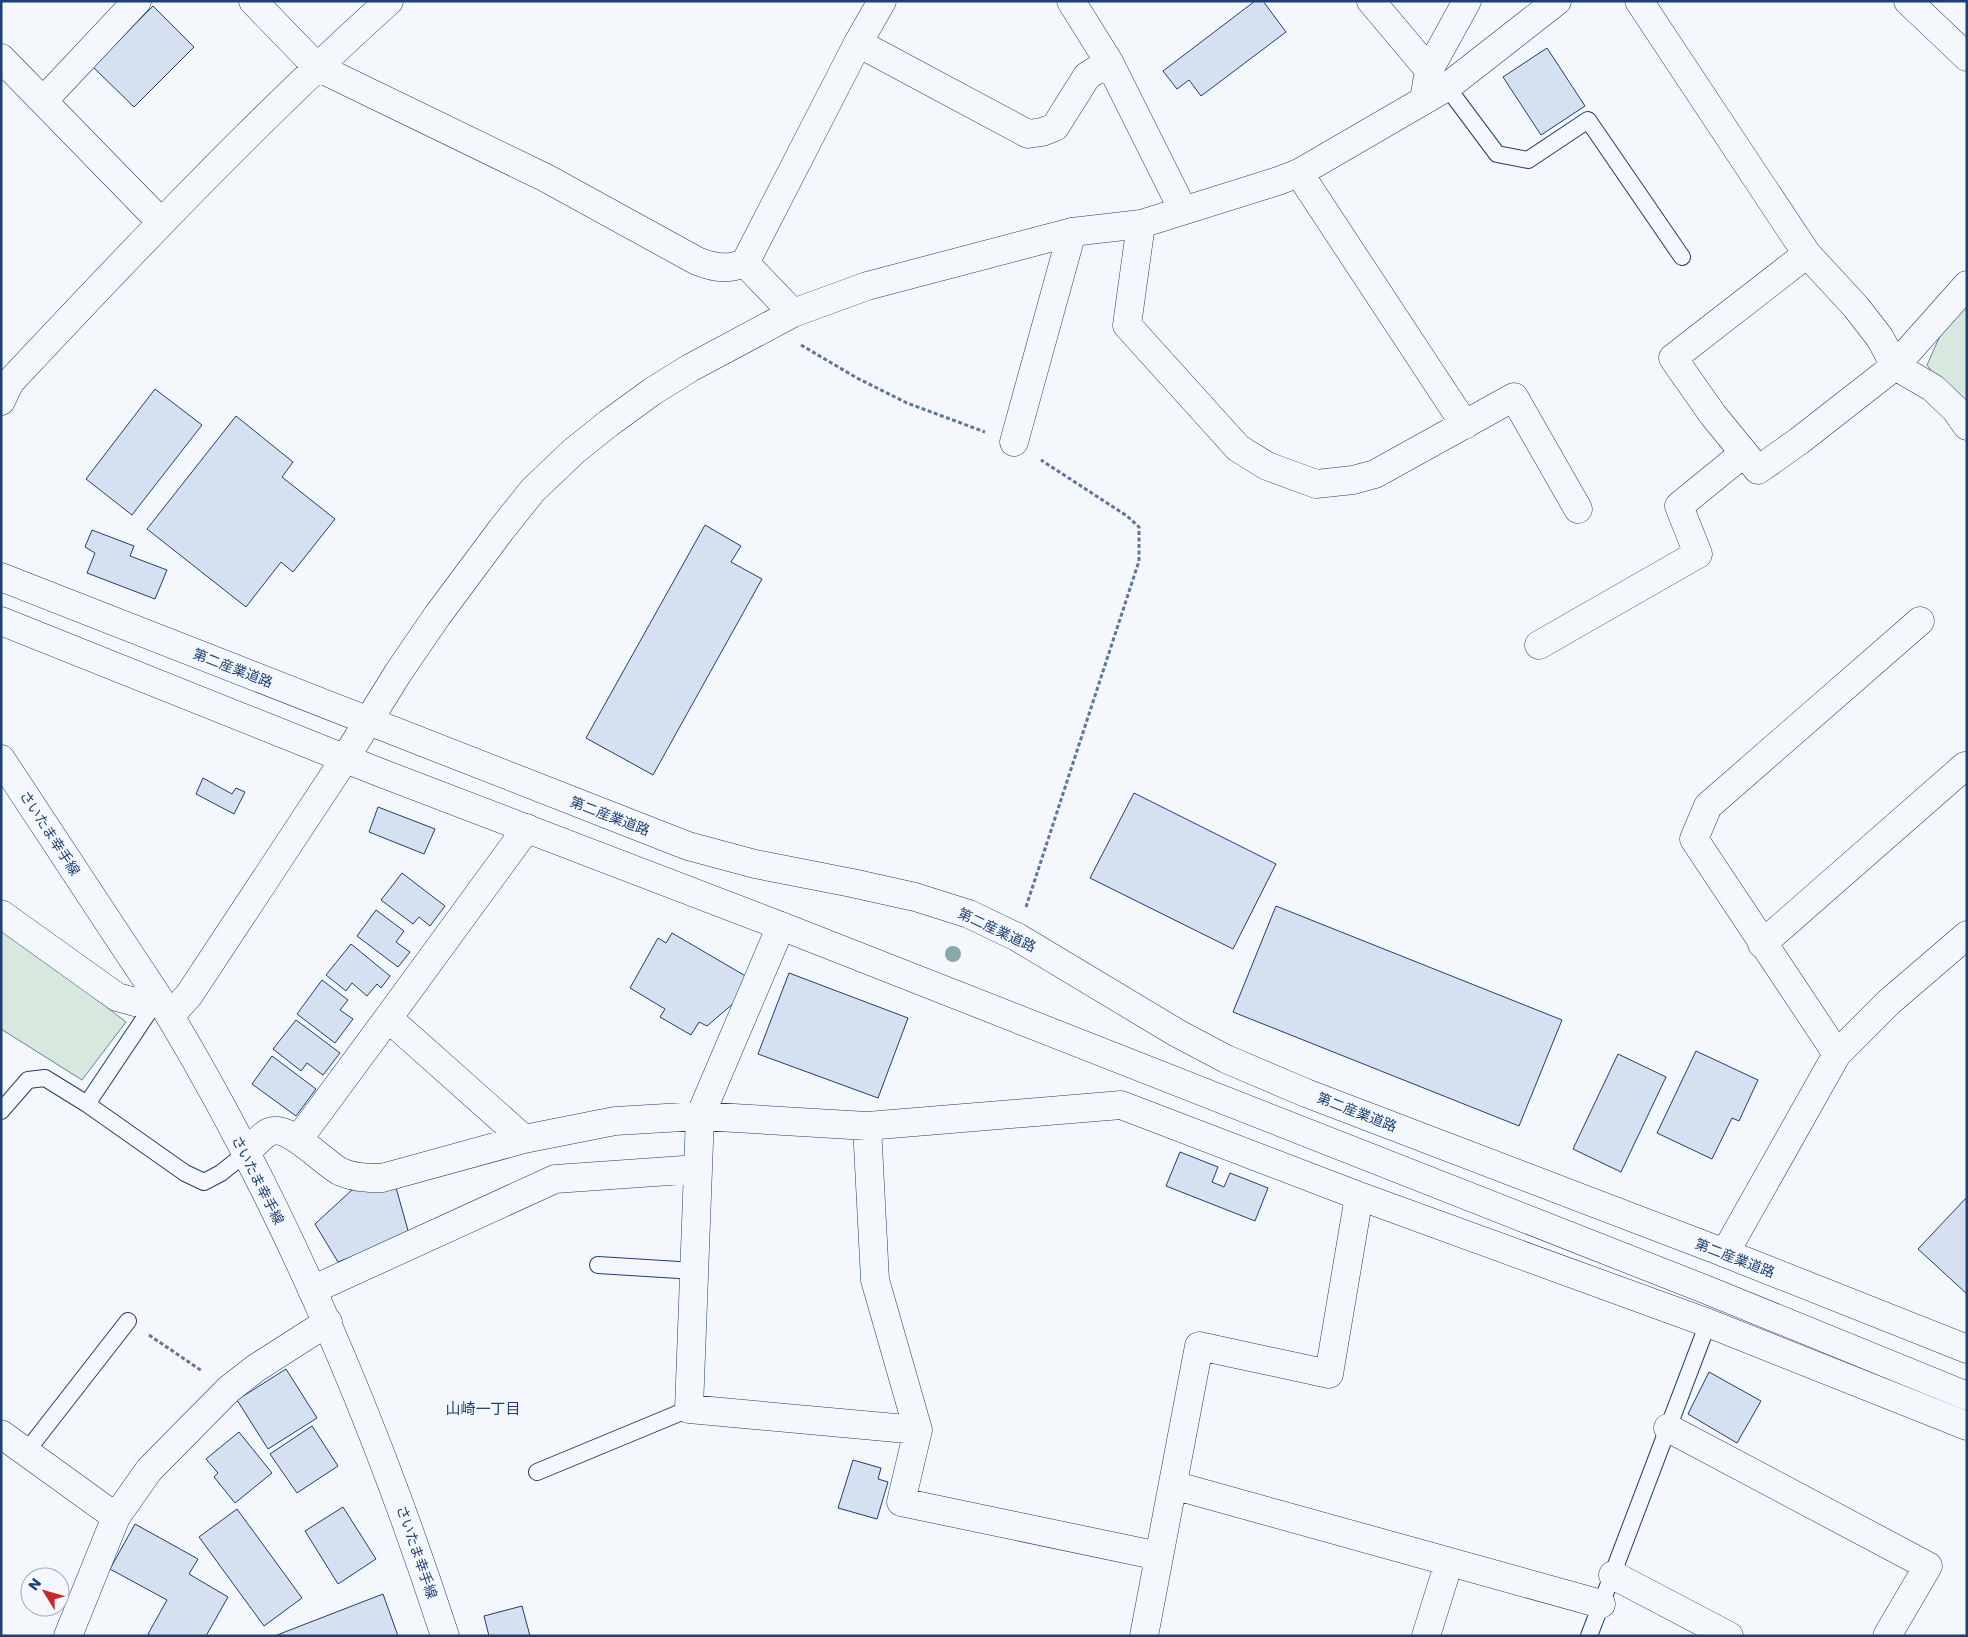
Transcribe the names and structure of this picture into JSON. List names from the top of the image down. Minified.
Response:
{"streets":{"street":["第二産業道路","さいたま幸手線"]},"districts":["山崎一丁目"],"north":"top left"}
